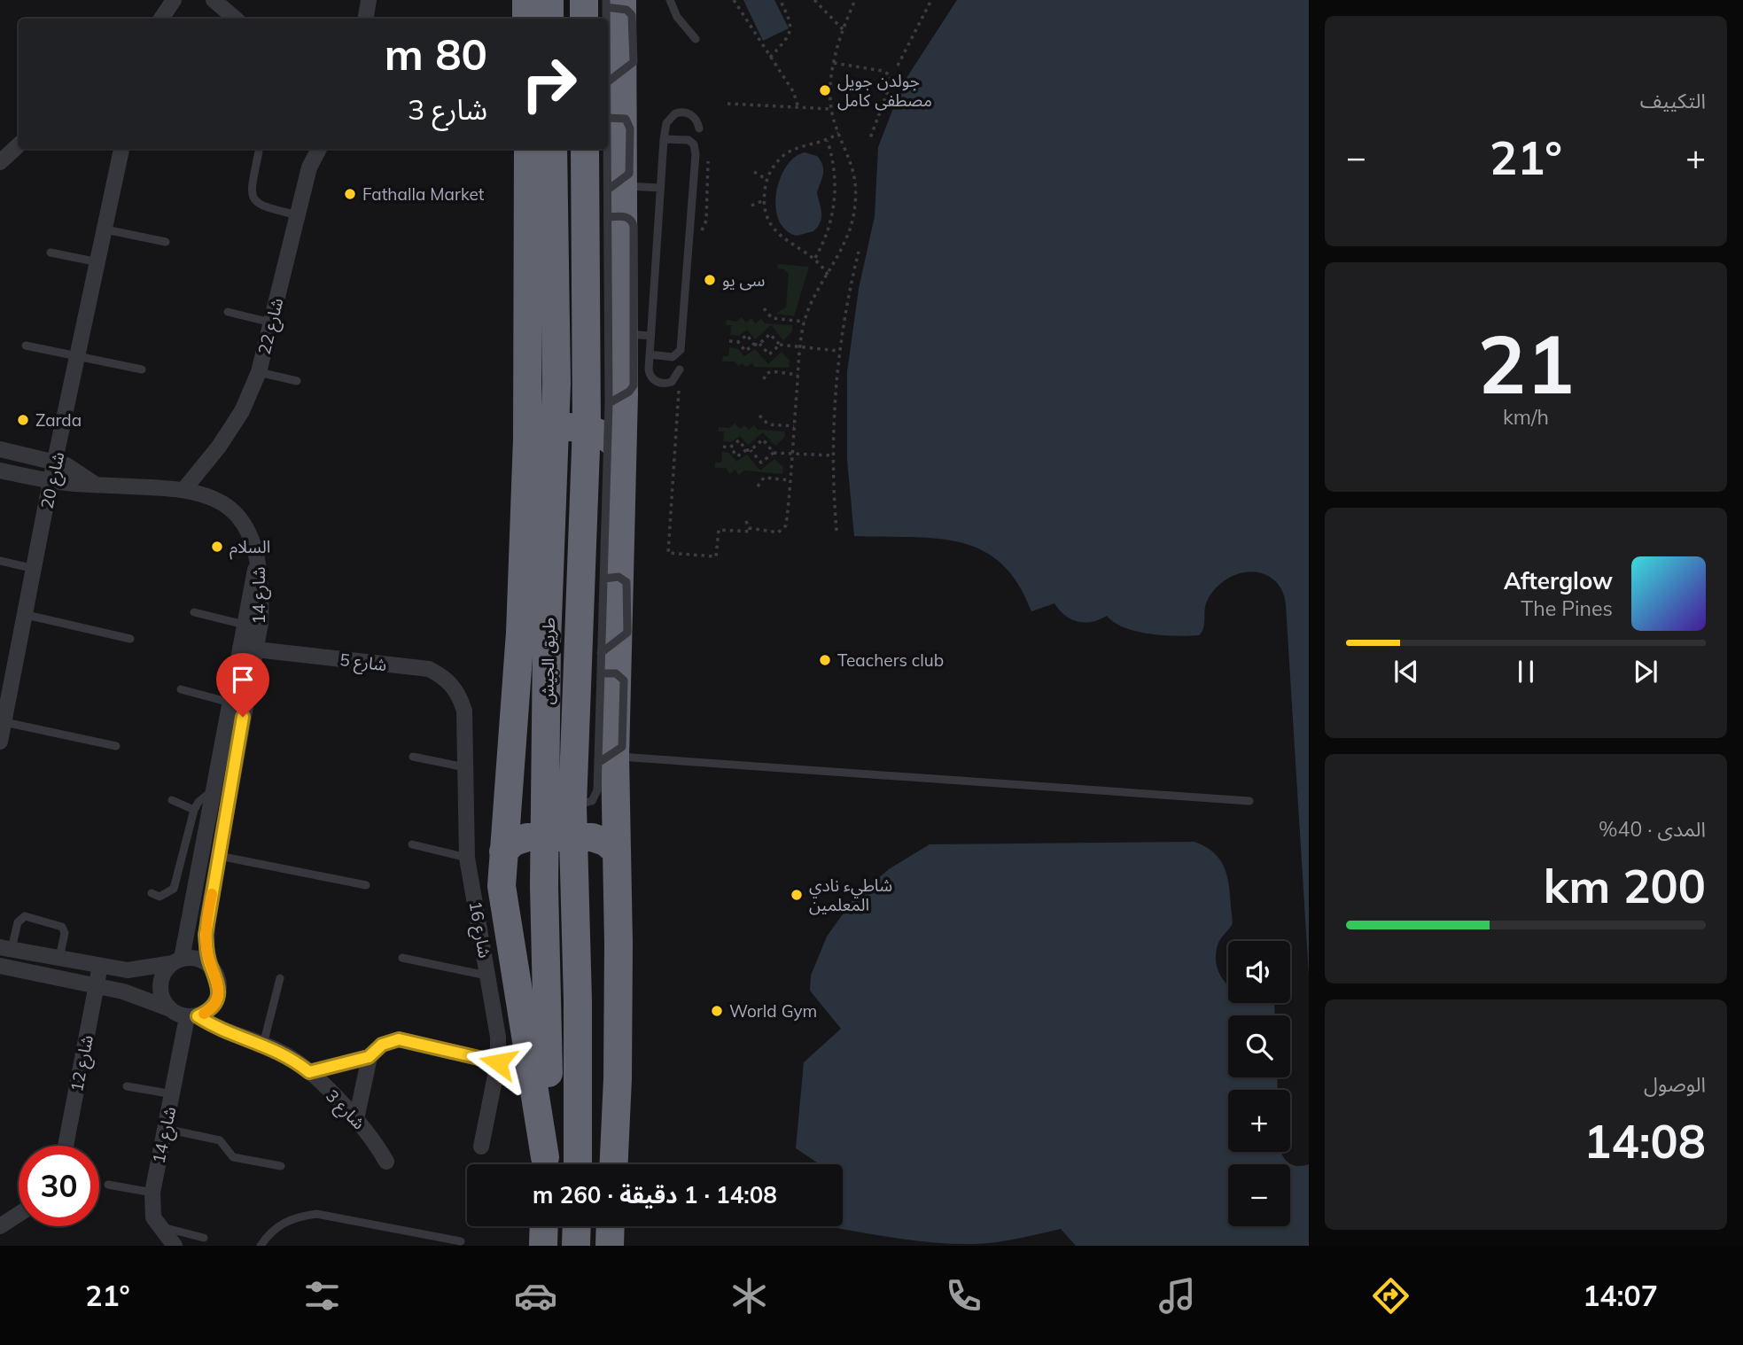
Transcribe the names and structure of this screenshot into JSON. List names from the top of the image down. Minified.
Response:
{"streets":{"highway":["طريق الجيش"],"street":["شارع 22","شارع 20","شارع 14","شارع 5","شارع 16","شارع 12","شارع 3"]},"crossings":[["شارع 22","شارع 14"],["شارع 20","شارع 14"],["شارع 14","شارع 5"],["شارع 14","شارع 3"],["شارع 5","شارع 16"]],"places":["جولدن جويل مصطفى كامل","Fathalla Market","سى يو","Zarda","السلام","Teachers club","شاطيء نادي المعلمين","World Gym"],"page":{"tile":["التكييف",["21","km/h"],["المدى · 40%","200 km"],["الوصول","14:08"]],"turn":["80 m","شارع 3"],"heat":["−","21°","+"],"song":["Afterglow","The Pines"],"map_buttons":["+","−"],"limit":"30","trip":"14:08 · 1 دقيقة · 260 m","tabs":["14:07","21°"]}}
